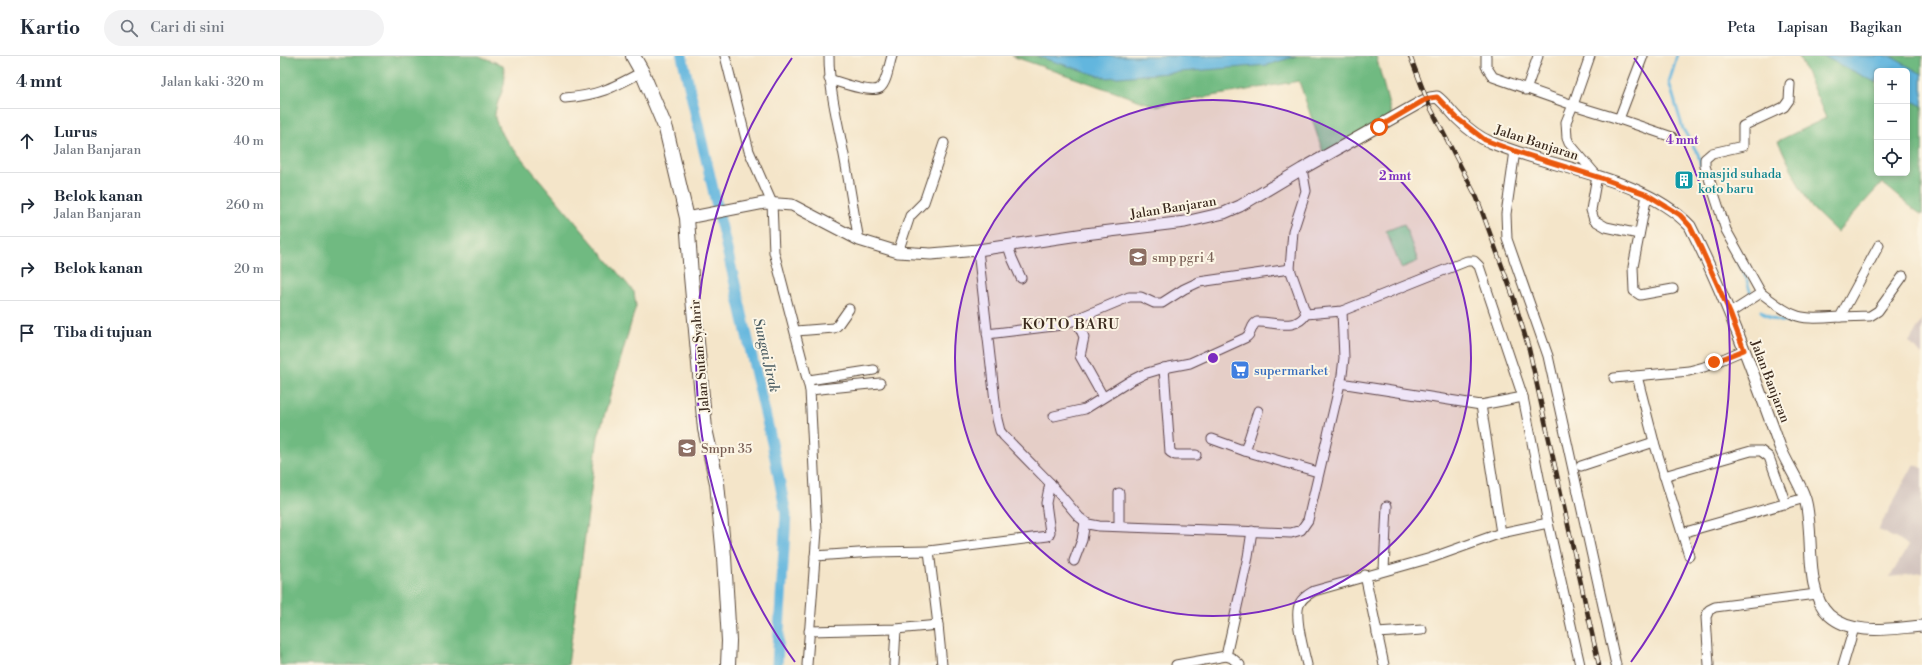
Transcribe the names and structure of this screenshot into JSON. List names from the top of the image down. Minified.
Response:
{"streets":{"main road":["Jalan Sutan Syahrir"],"street":["Jalan Banjaran"]},"crossings":[["Jalan Banjaran","Jalan Sutan Syahrir"]],"districts":["KOTO BARU"],"water":["Sungai Jirak"],"places":{"building":["masjid suhada koto baru"],"school or university":["smp pgri 4","Smpn 35"],"supermarket":["supermarket"]},"page":{"header":"Kartio","search":"Cari di sini","nav":["Peta","Lapisan","Bagikan"],"heading":["4 mnt","Jalan kaki · 320 m"],"map_buttons":["+","−"],"list":[["Lurus","Jalan Banjaran","40 m"],["Belok kanan","Jalan Banjaran","260 m"],["Belok kanan","20 m"],"Tiba di tujuan"]},"rings":["4 mnt","2 mnt"]}
